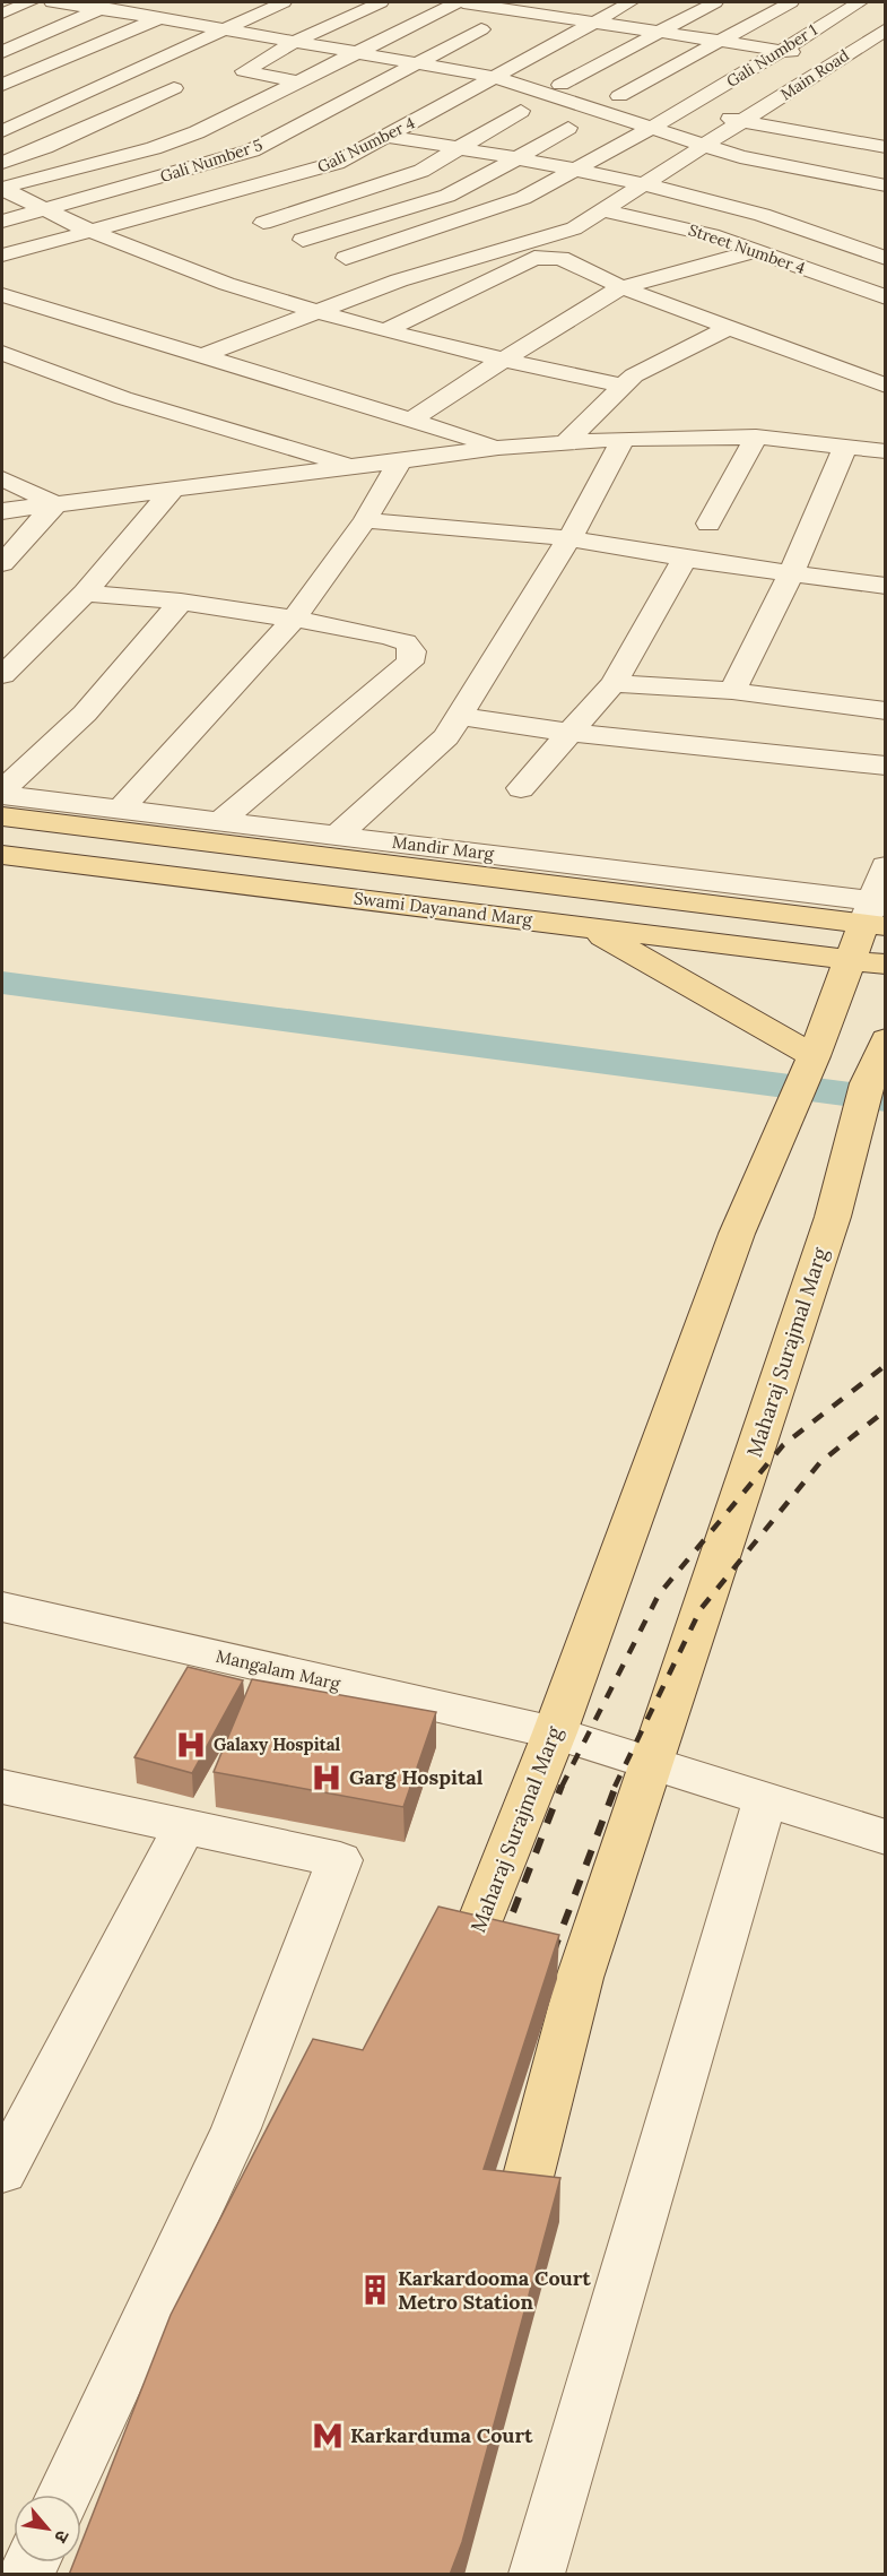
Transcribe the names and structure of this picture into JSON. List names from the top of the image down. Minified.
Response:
{"streets":{"main road":["Swami Dayanand Marg","Maharaj Surajmal Marg"],"street":["Gali Number 1","Main Road","Gali Number 4","Gali Number 5","Street Number 4","Mandir Marg","Mangalam Marg"]},"crossings":[["Main Road","Street Number 4"],["Mandir Marg","Maharaj Surajmal Marg"],["Swami Dayanand Marg","Maharaj Surajmal Marg"],["Maharaj Surajmal Marg","Mangalam Marg"]],"places":{"hospital":["Galaxy Hospital","Garg Hospital"],"building":["Karkardooma Court Metro Station"],"metro station":["Karkarduma Court"]},"north":"bottom right"}
